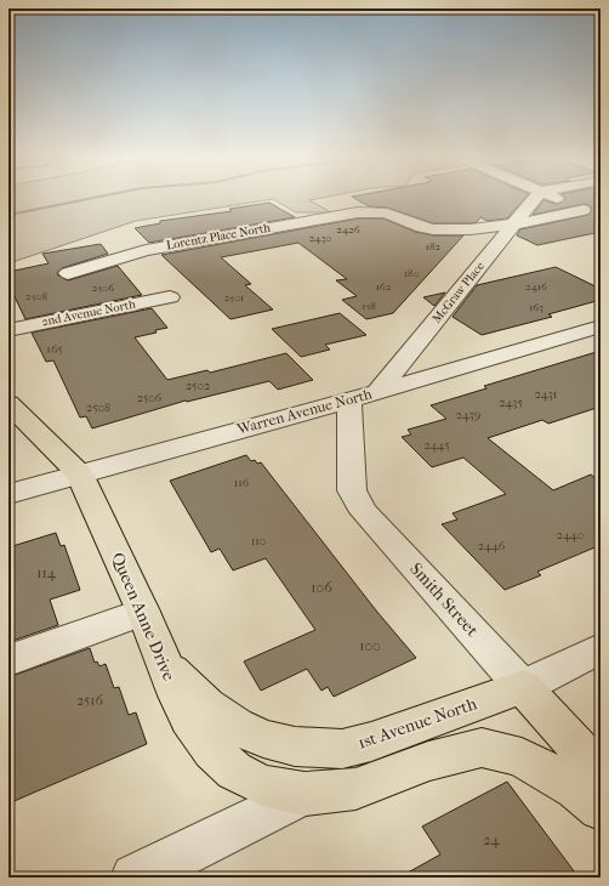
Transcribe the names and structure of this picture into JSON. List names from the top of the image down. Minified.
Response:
{"streets":{"main road":["Smith Street","Queen Anne Drive","1st Avenue North"],"street":["Lorentz Place North","McGraw Place","2nd Avenue North","Warren Avenue North"]},"crossings":[["Lorentz Place North","McGraw Place"],["McGraw Place","Warren Avenue North"],["McGraw Place","Smith Street"],["Warren Avenue North","Smith Street"],["Warren Avenue North","Queen Anne Drive"],["Smith Street","1st Avenue North"],["Queen Anne Drive","1st Avenue North"]],"house_numbers":["2426","2430","182","180","162","2416","2506","2508","2501","158","163","165","2502","2431","2506","2435","2508","2439","2445","116","2440","110","2446","114","106","100","2516","24"]}
